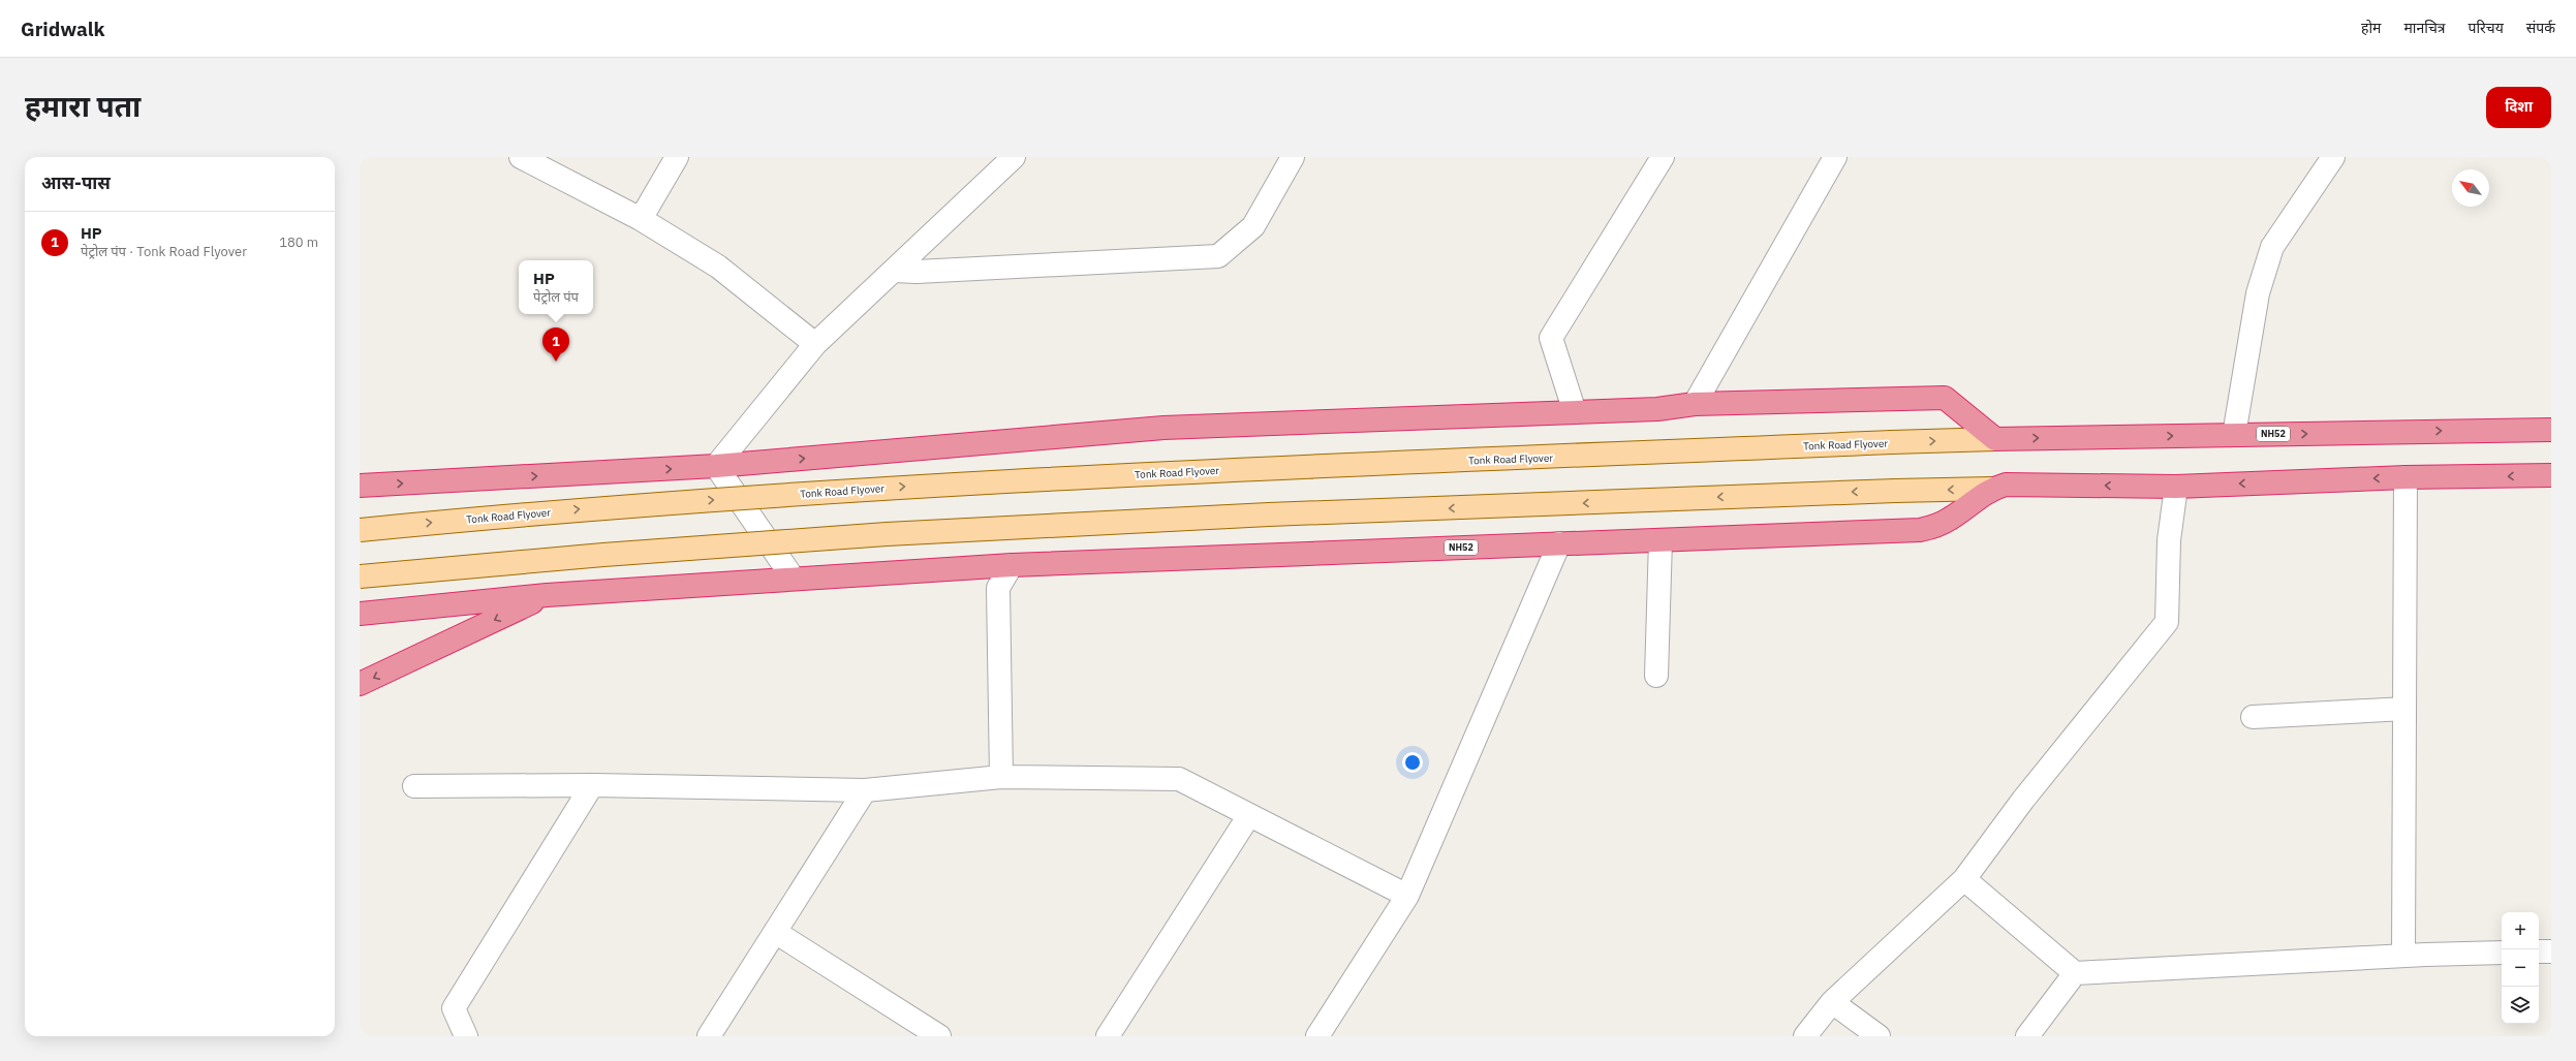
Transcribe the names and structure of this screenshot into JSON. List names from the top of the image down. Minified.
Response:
{"streets":{"highway":["NH52"],"main road":["Tonk Road Flyover"]},"crossings":[["NH52","Tonk Road Flyover"]],"north":"top left","page":{"header":"Gridwalk","nav":["होम","मानचित्र","परिचय","संपर्क"],"title":"हमारा पता","buttons":"दिशा","heading":"आस-पास","list":[{"mark":"1","name":"HP","note":"पेट्रोल पंप · Tonk Road Flyover","value":"180 m"}],"popup":["HP","पेट्रोल पंप"],"pins":"1","map_buttons":["+","−"]}}
